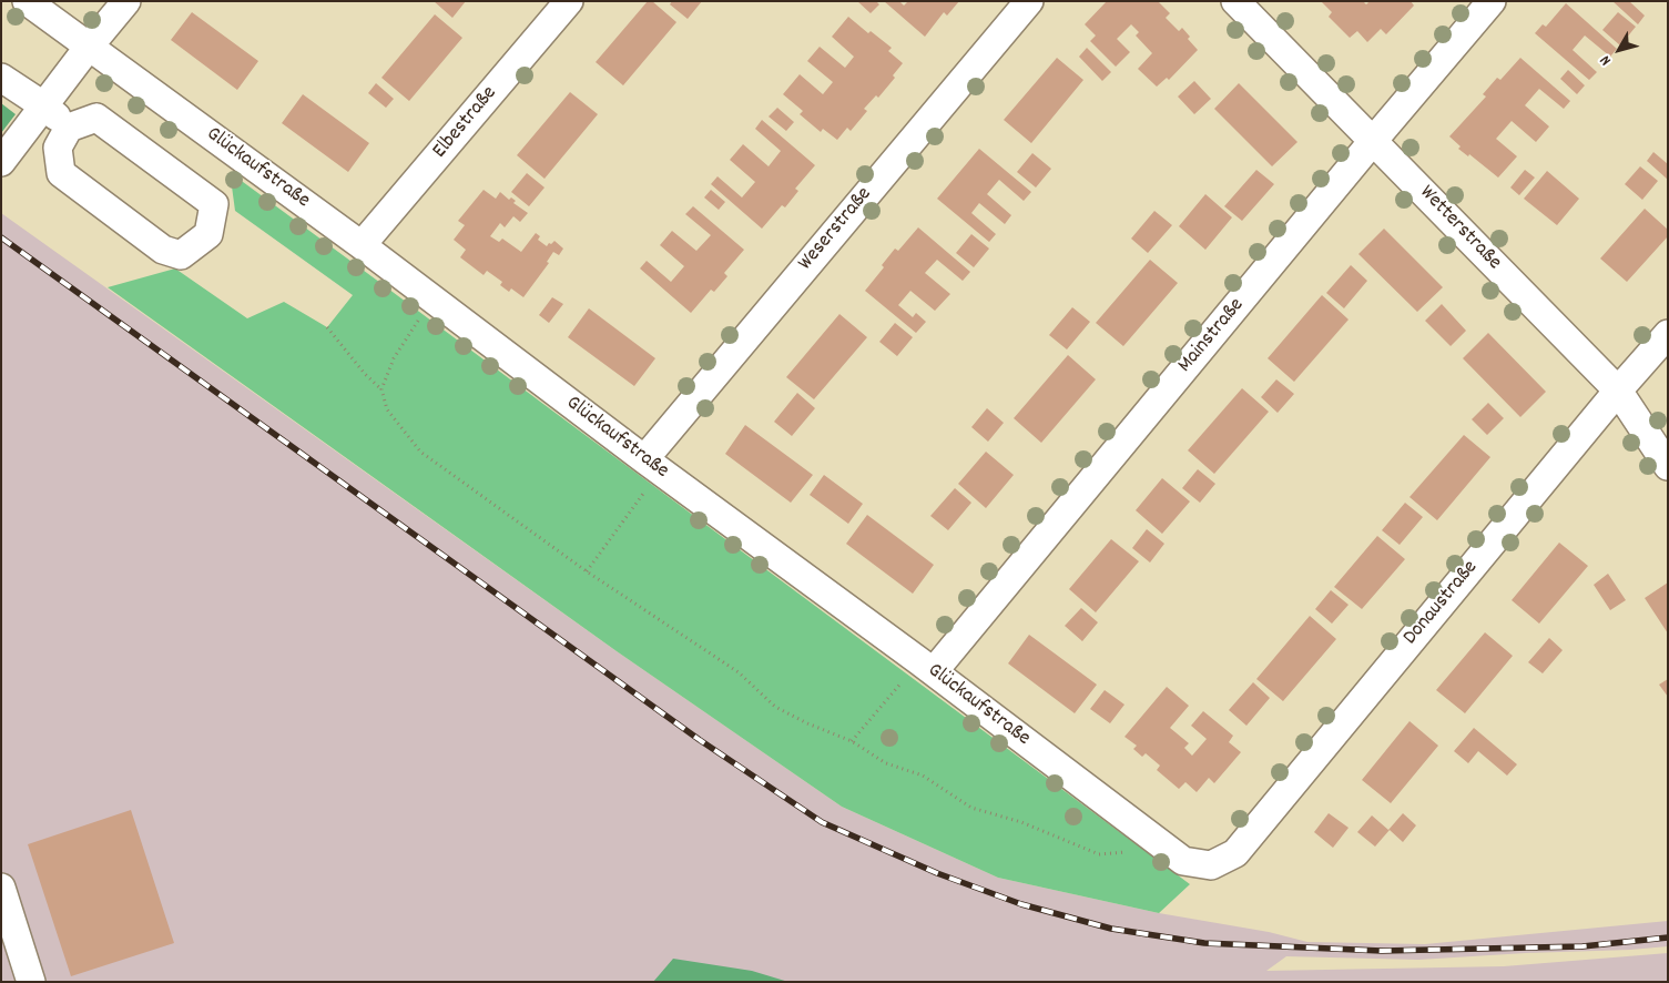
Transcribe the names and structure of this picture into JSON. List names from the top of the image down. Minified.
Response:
{"streets":{"street":["Elbestraße","Glückaufstraße","Wetterstraße","Weserstraße","Mainstraße","Donaustraße"]},"crossings":[["Elbestraße","Glückaufstraße"],["Glückaufstraße","Weserstraße"],["Glückaufstraße","Mainstraße"],["Glückaufstraße","Donaustraße"],["Wetterstraße","Mainstraße"],["Wetterstraße","Donaustraße"]],"north":"bottom left"}
